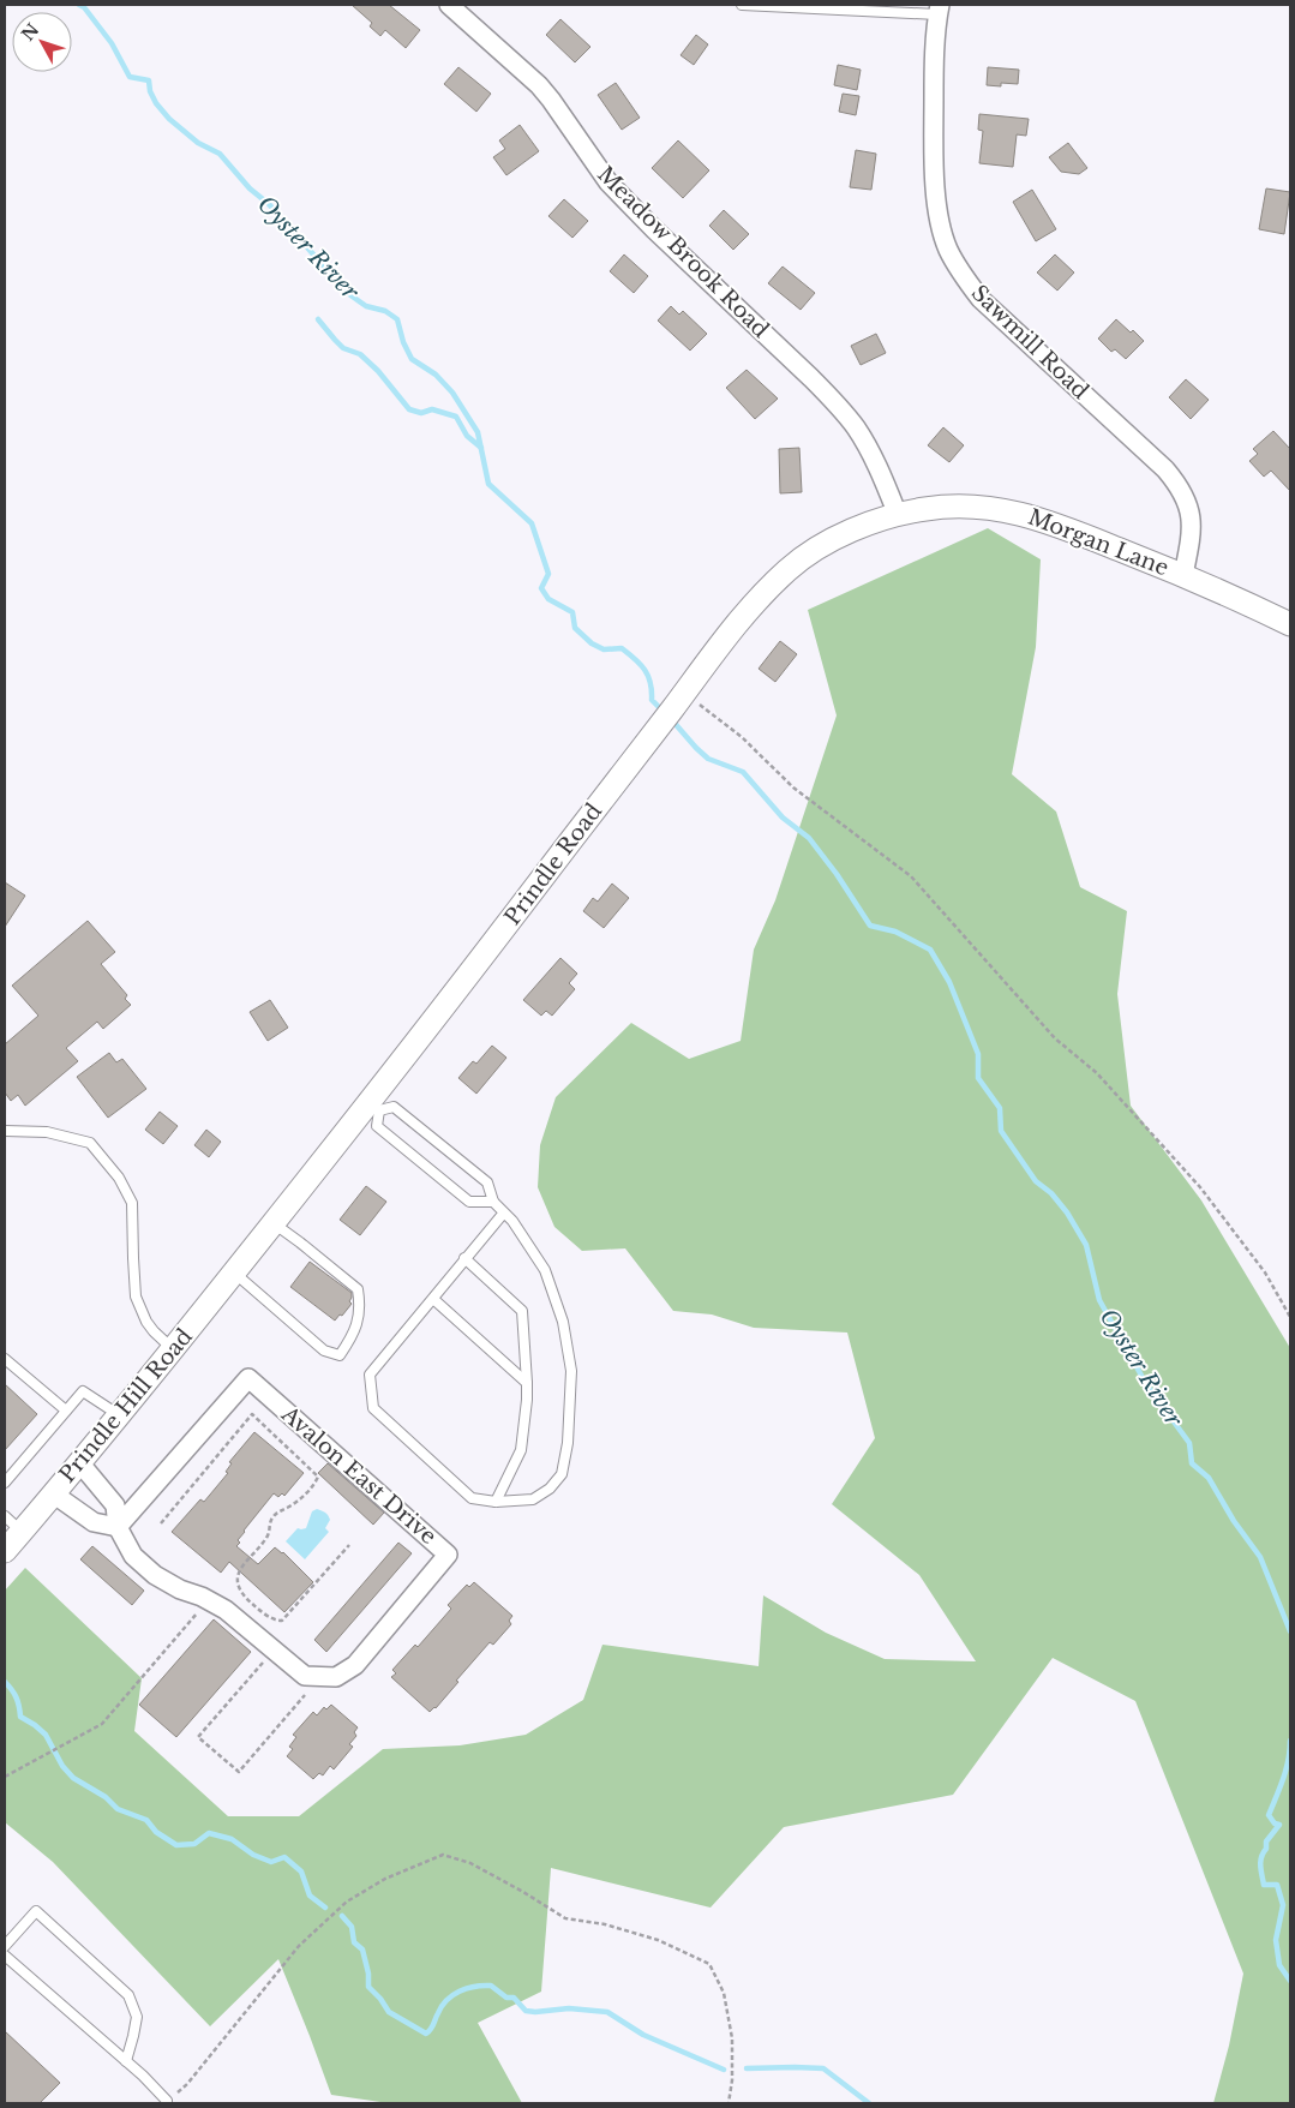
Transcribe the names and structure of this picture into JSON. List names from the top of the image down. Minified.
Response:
{"streets":{"street":["Meadow Brook Road","Sawmill Road","Morgan Lane","Prindle Road","Prindle Hill Road","Avalon East Drive"]},"crossings":[["Meadow Brook Road","Morgan Lane"],["Meadow Brook Road","Prindle Road"],["Sawmill Road","Morgan Lane"],["Morgan Lane","Prindle Road"],["Prindle Road","Prindle Hill Road"],["Prindle Hill Road","Avalon East Drive"]],"water":["Oyster River"],"north":"top left"}
